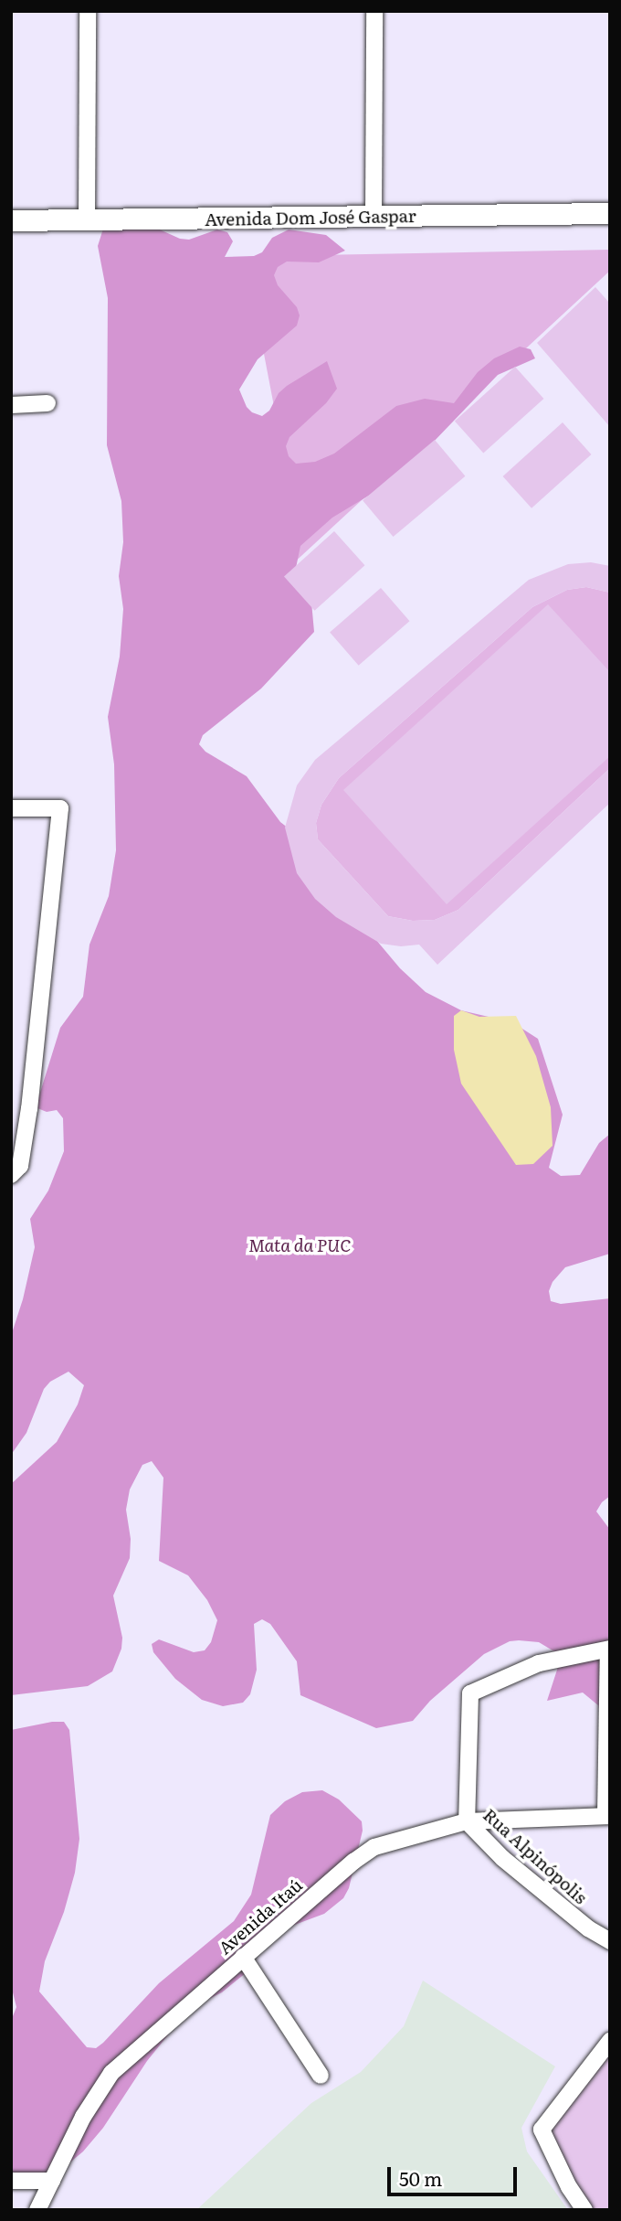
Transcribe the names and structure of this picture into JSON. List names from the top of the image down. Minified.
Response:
{"streets":{"street":["Avenida Dom José Gaspar","Rua Alpinópolis","Avenida Itaú"]},"crossings":[["Rua Alpinópolis","Avenida Itaú"]],"parks":["Mata da PUC"],"scale_bar":"50 m"}
